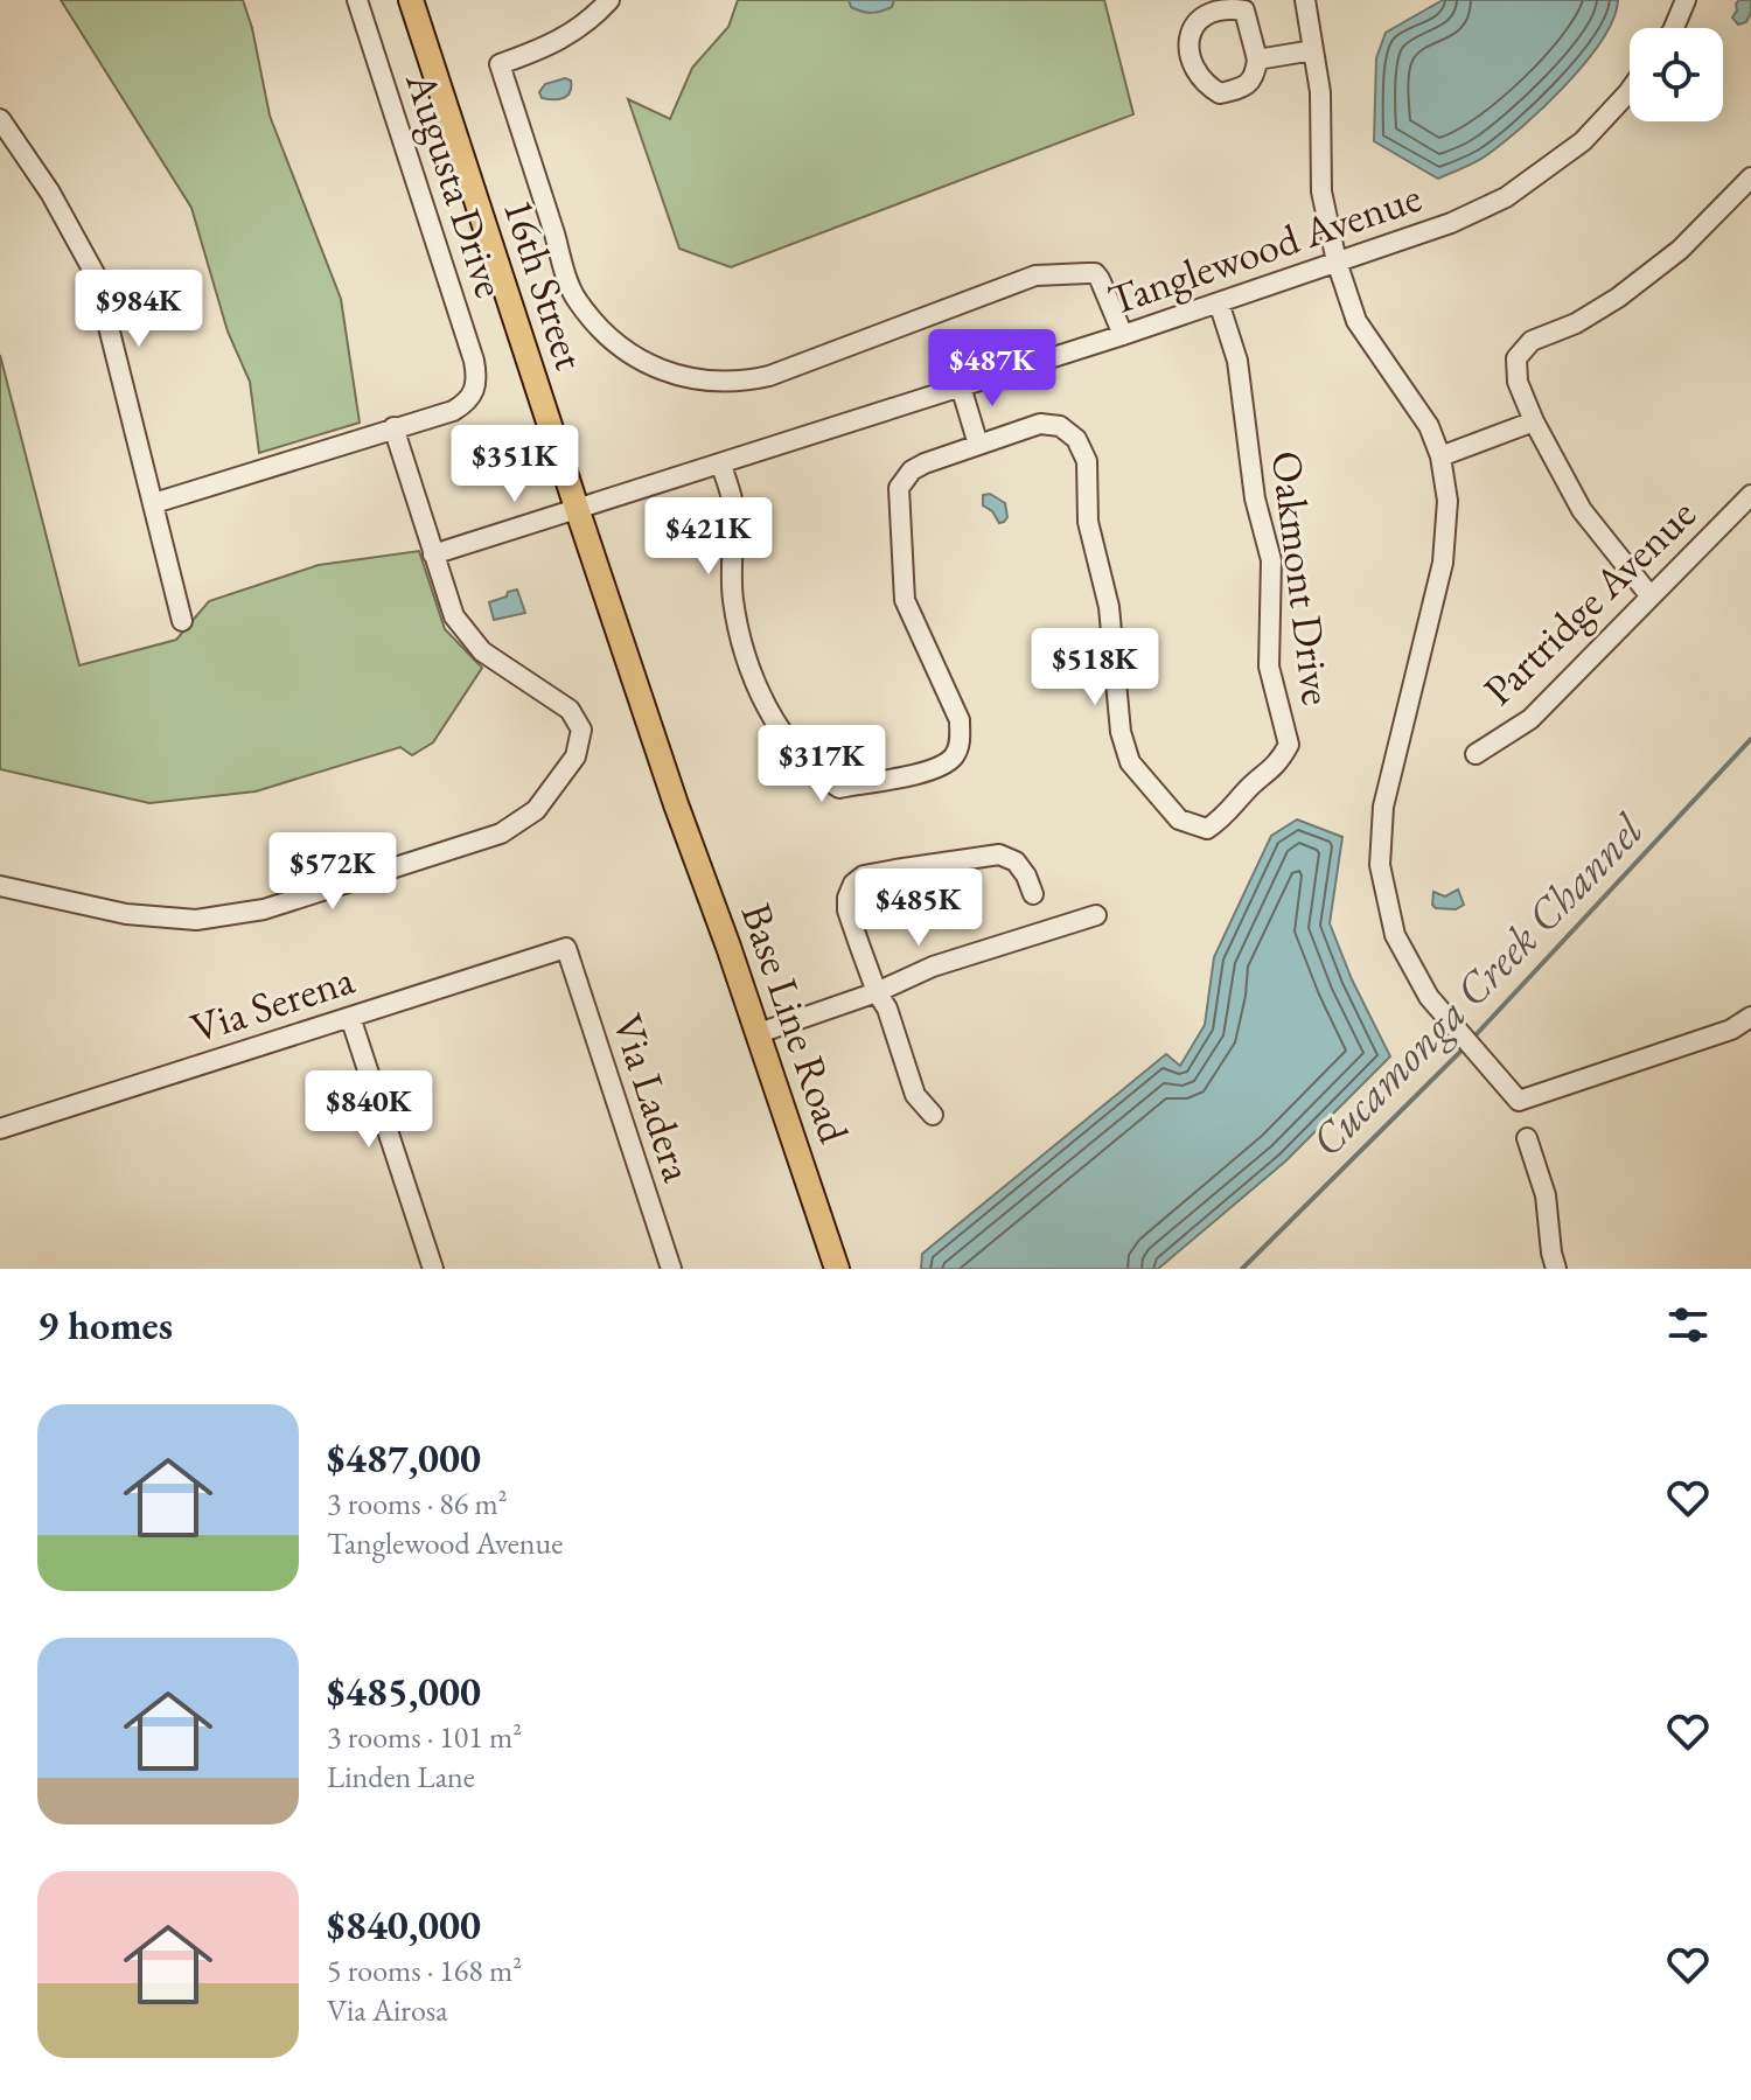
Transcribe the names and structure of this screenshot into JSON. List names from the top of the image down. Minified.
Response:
{"streets":{"main road":["16th Street","Base Line Road"],"street":["Augusta Drive","Tanglewood Avenue","Oakmont Drive","Partridge Avenue","Via Serena","Via Ladera"]},"crossings":[["Tanglewood Avenue","16th Street"],["Tanglewood Avenue","Oakmont Drive"],["16th Street","Base Line Road"],["Via Serena","Via Ladera"]],"water":["Cucamonga Creek Channel"],"page":{"price":["$984K","$487K","$351K","$421K","$518K","$317K","$572K","$485K","$840K"],"heading":"9 homes","list":[{"name":"$487,000","note":"3 rooms · 86 m² · Tanglewood Avenue"},{"name":"$485,000","note":"3 rooms · 101 m² · Linden Lane"},{"name":"$840,000","note":"5 rooms · 168 m² · Via Airosa"}]}}
